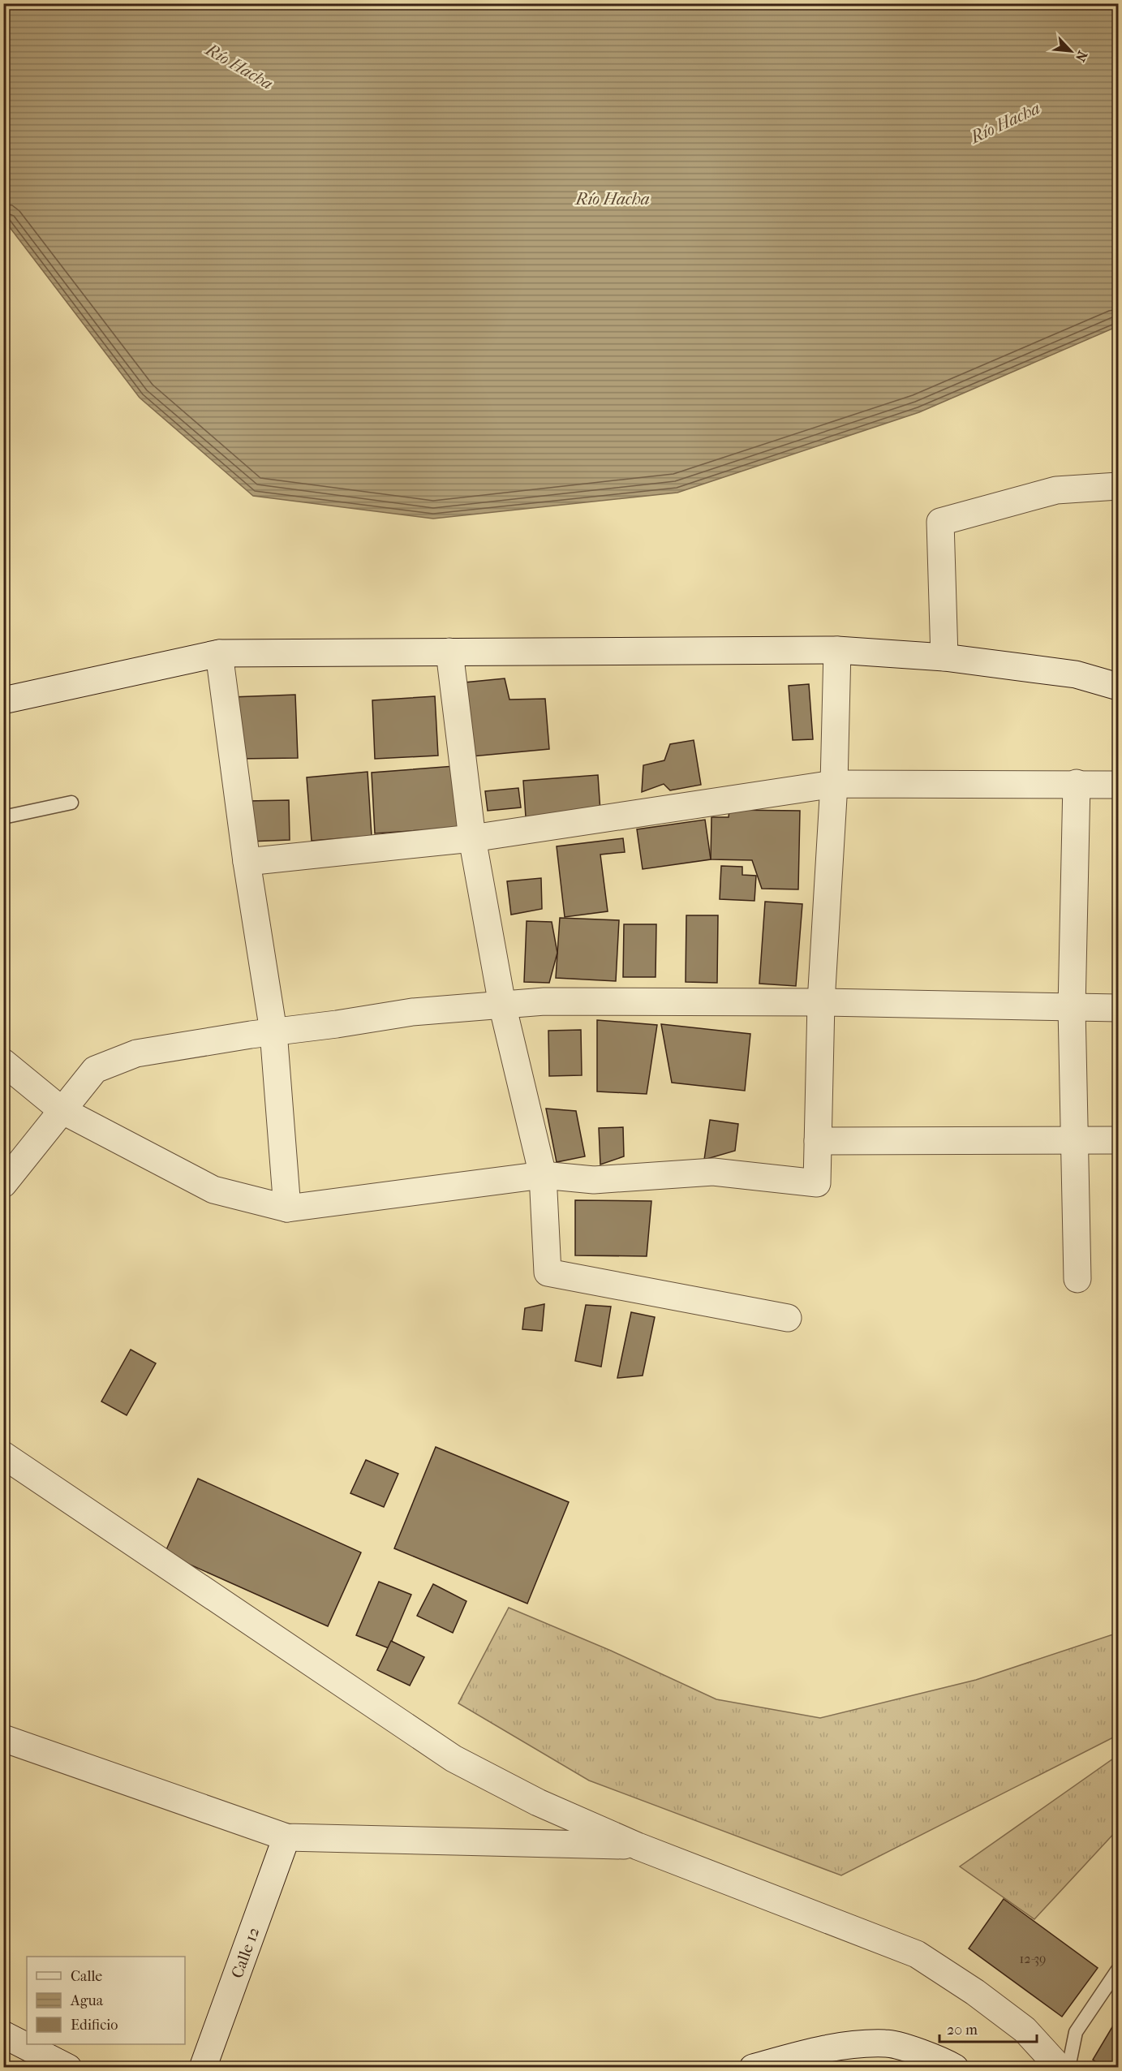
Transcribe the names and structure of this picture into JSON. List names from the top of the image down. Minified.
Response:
{"streets":{"street":["Calle 12"]},"water":["Río Hacha"],"house_numbers":["12-39"],"legend":["Calle","Agua","Edificio"],"scale_bar":"20 m","north":"bottom right"}
